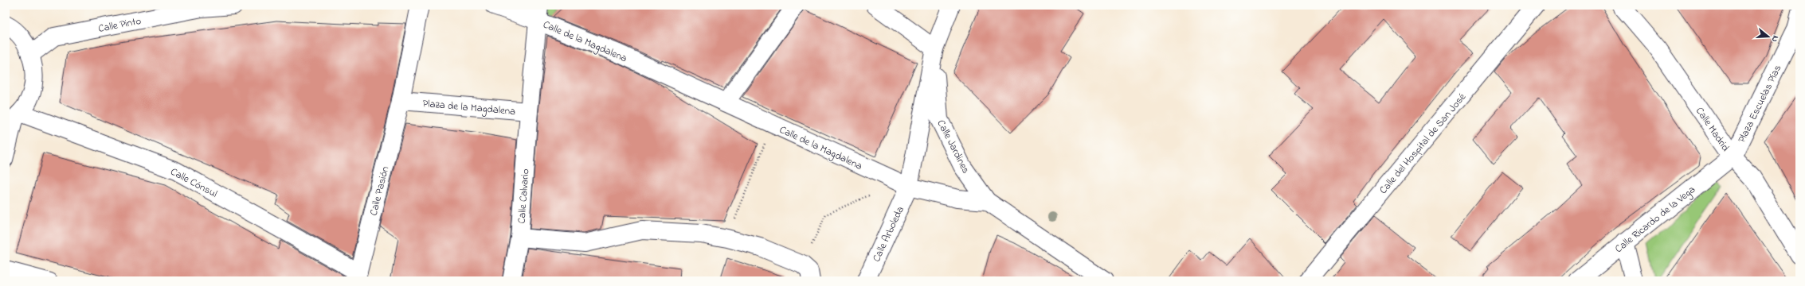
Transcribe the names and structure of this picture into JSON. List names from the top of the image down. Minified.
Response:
{"streets":{"street":["Calle Pinto","Calle de la Magdalena","Plaza Escuelas Pías","Plaza de la Magdalena","Calle Madrid","Calle del Hospital de San José","Calle Jardines","Calle Cónsul","Calle Pasión","Calle Calvario","Calle Ricardo de la Vega","Calle Arboleda"]},"crossings":[["Calle de la Magdalena","Plaza de la Magdalena"],["Calle de la Magdalena","Calle Jardines"],["Calle de la Magdalena","Calle Arboleda"],["Plaza Escuelas Pías","Calle Madrid"],["Plaza Escuelas Pías","Calle Ricardo de la Vega"],["Plaza de la Magdalena","Calle Pasión"],["Plaza de la Magdalena","Calle Calvario"],["Calle Madrid","Calle Ricardo de la Vega"],["Calle Jardines","Calle Arboleda"],["Calle Cónsul","Calle Pasión"]],"north":"right"}
